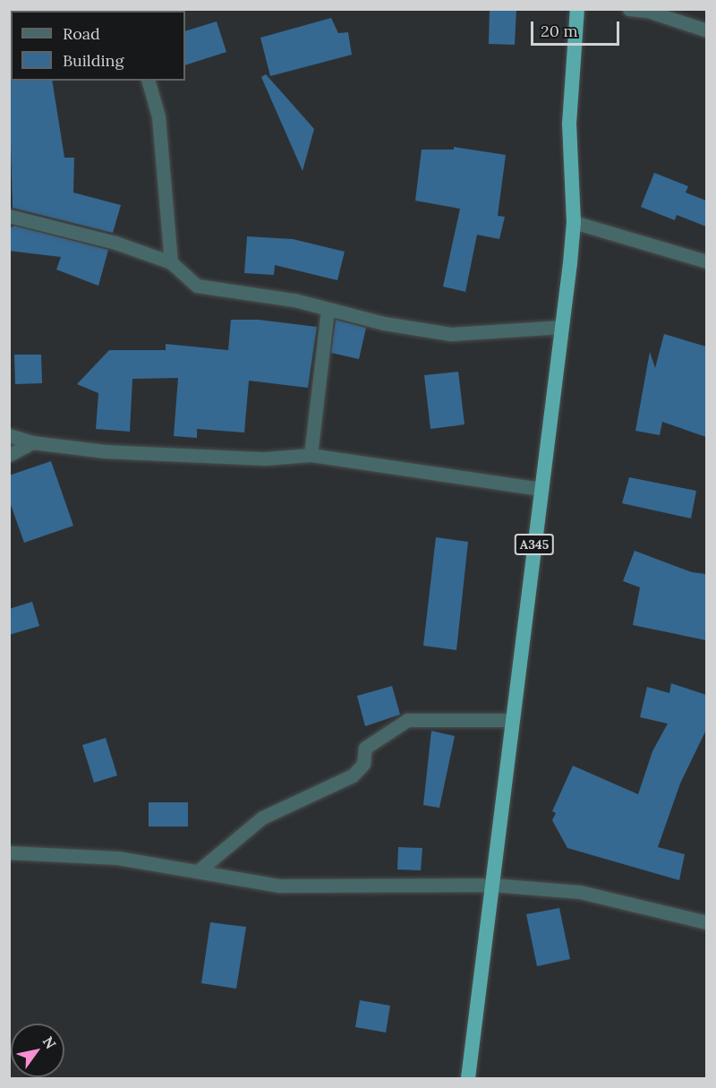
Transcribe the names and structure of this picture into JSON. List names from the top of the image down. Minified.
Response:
{"streets":{"highway":["A345"]},"legend":["Road","Building"],"scale_bar":"20 m","north":"top right"}
